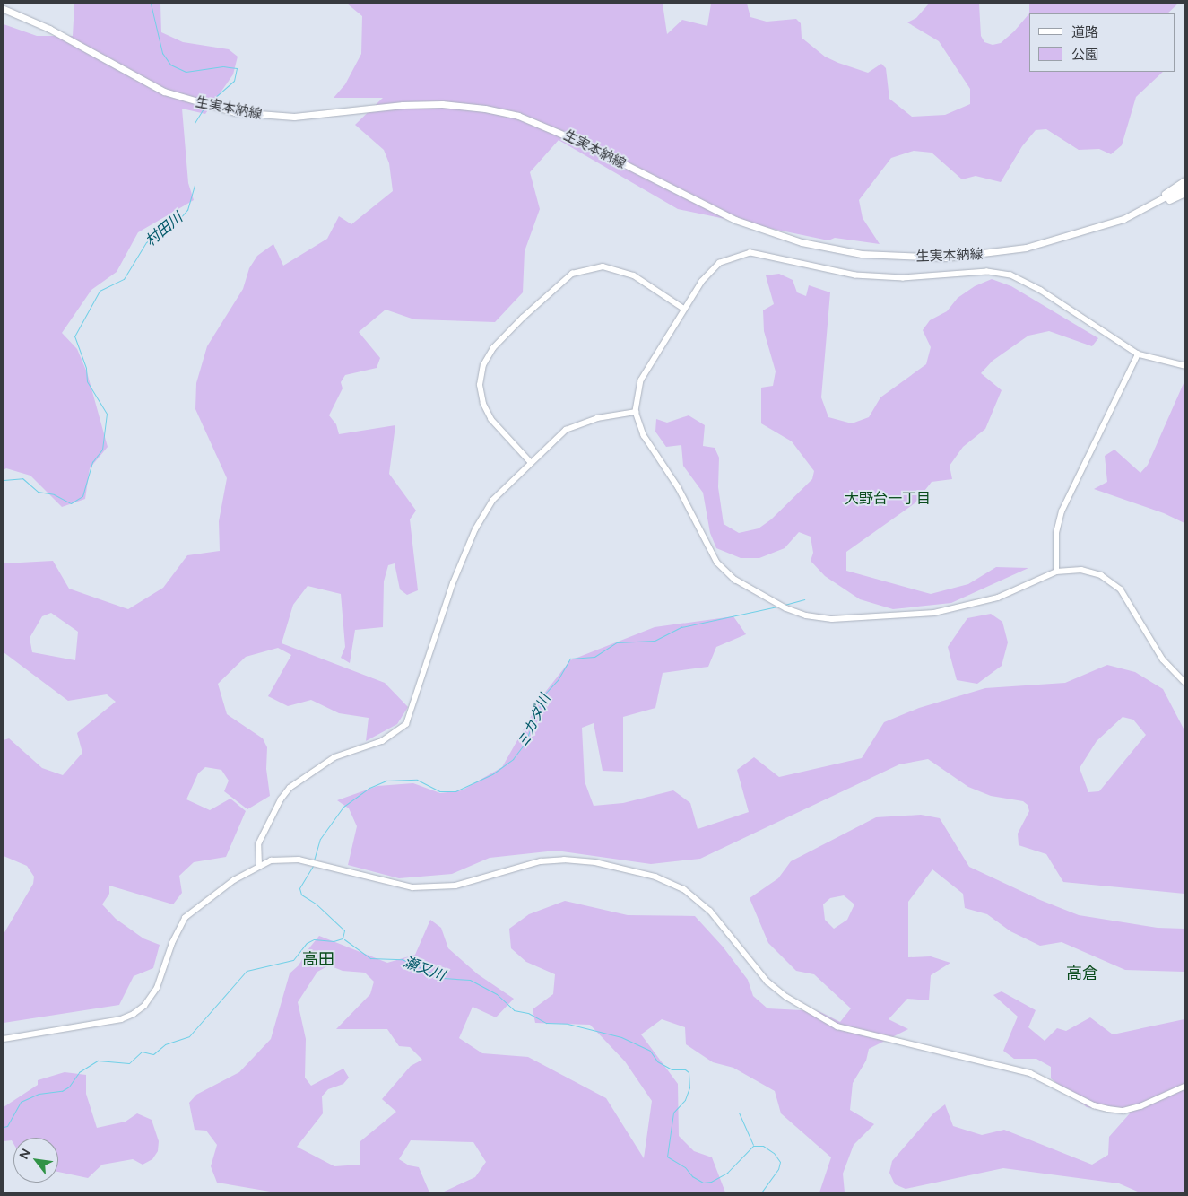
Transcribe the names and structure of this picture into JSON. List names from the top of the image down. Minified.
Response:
{"streets":{"main road":["生実本納線"]},"districts":["大野台一丁目","高田","高倉"],"water":["村田川","ミカダ川","瀬又川"],"legend":["道路","公園"],"north":"top left"}
